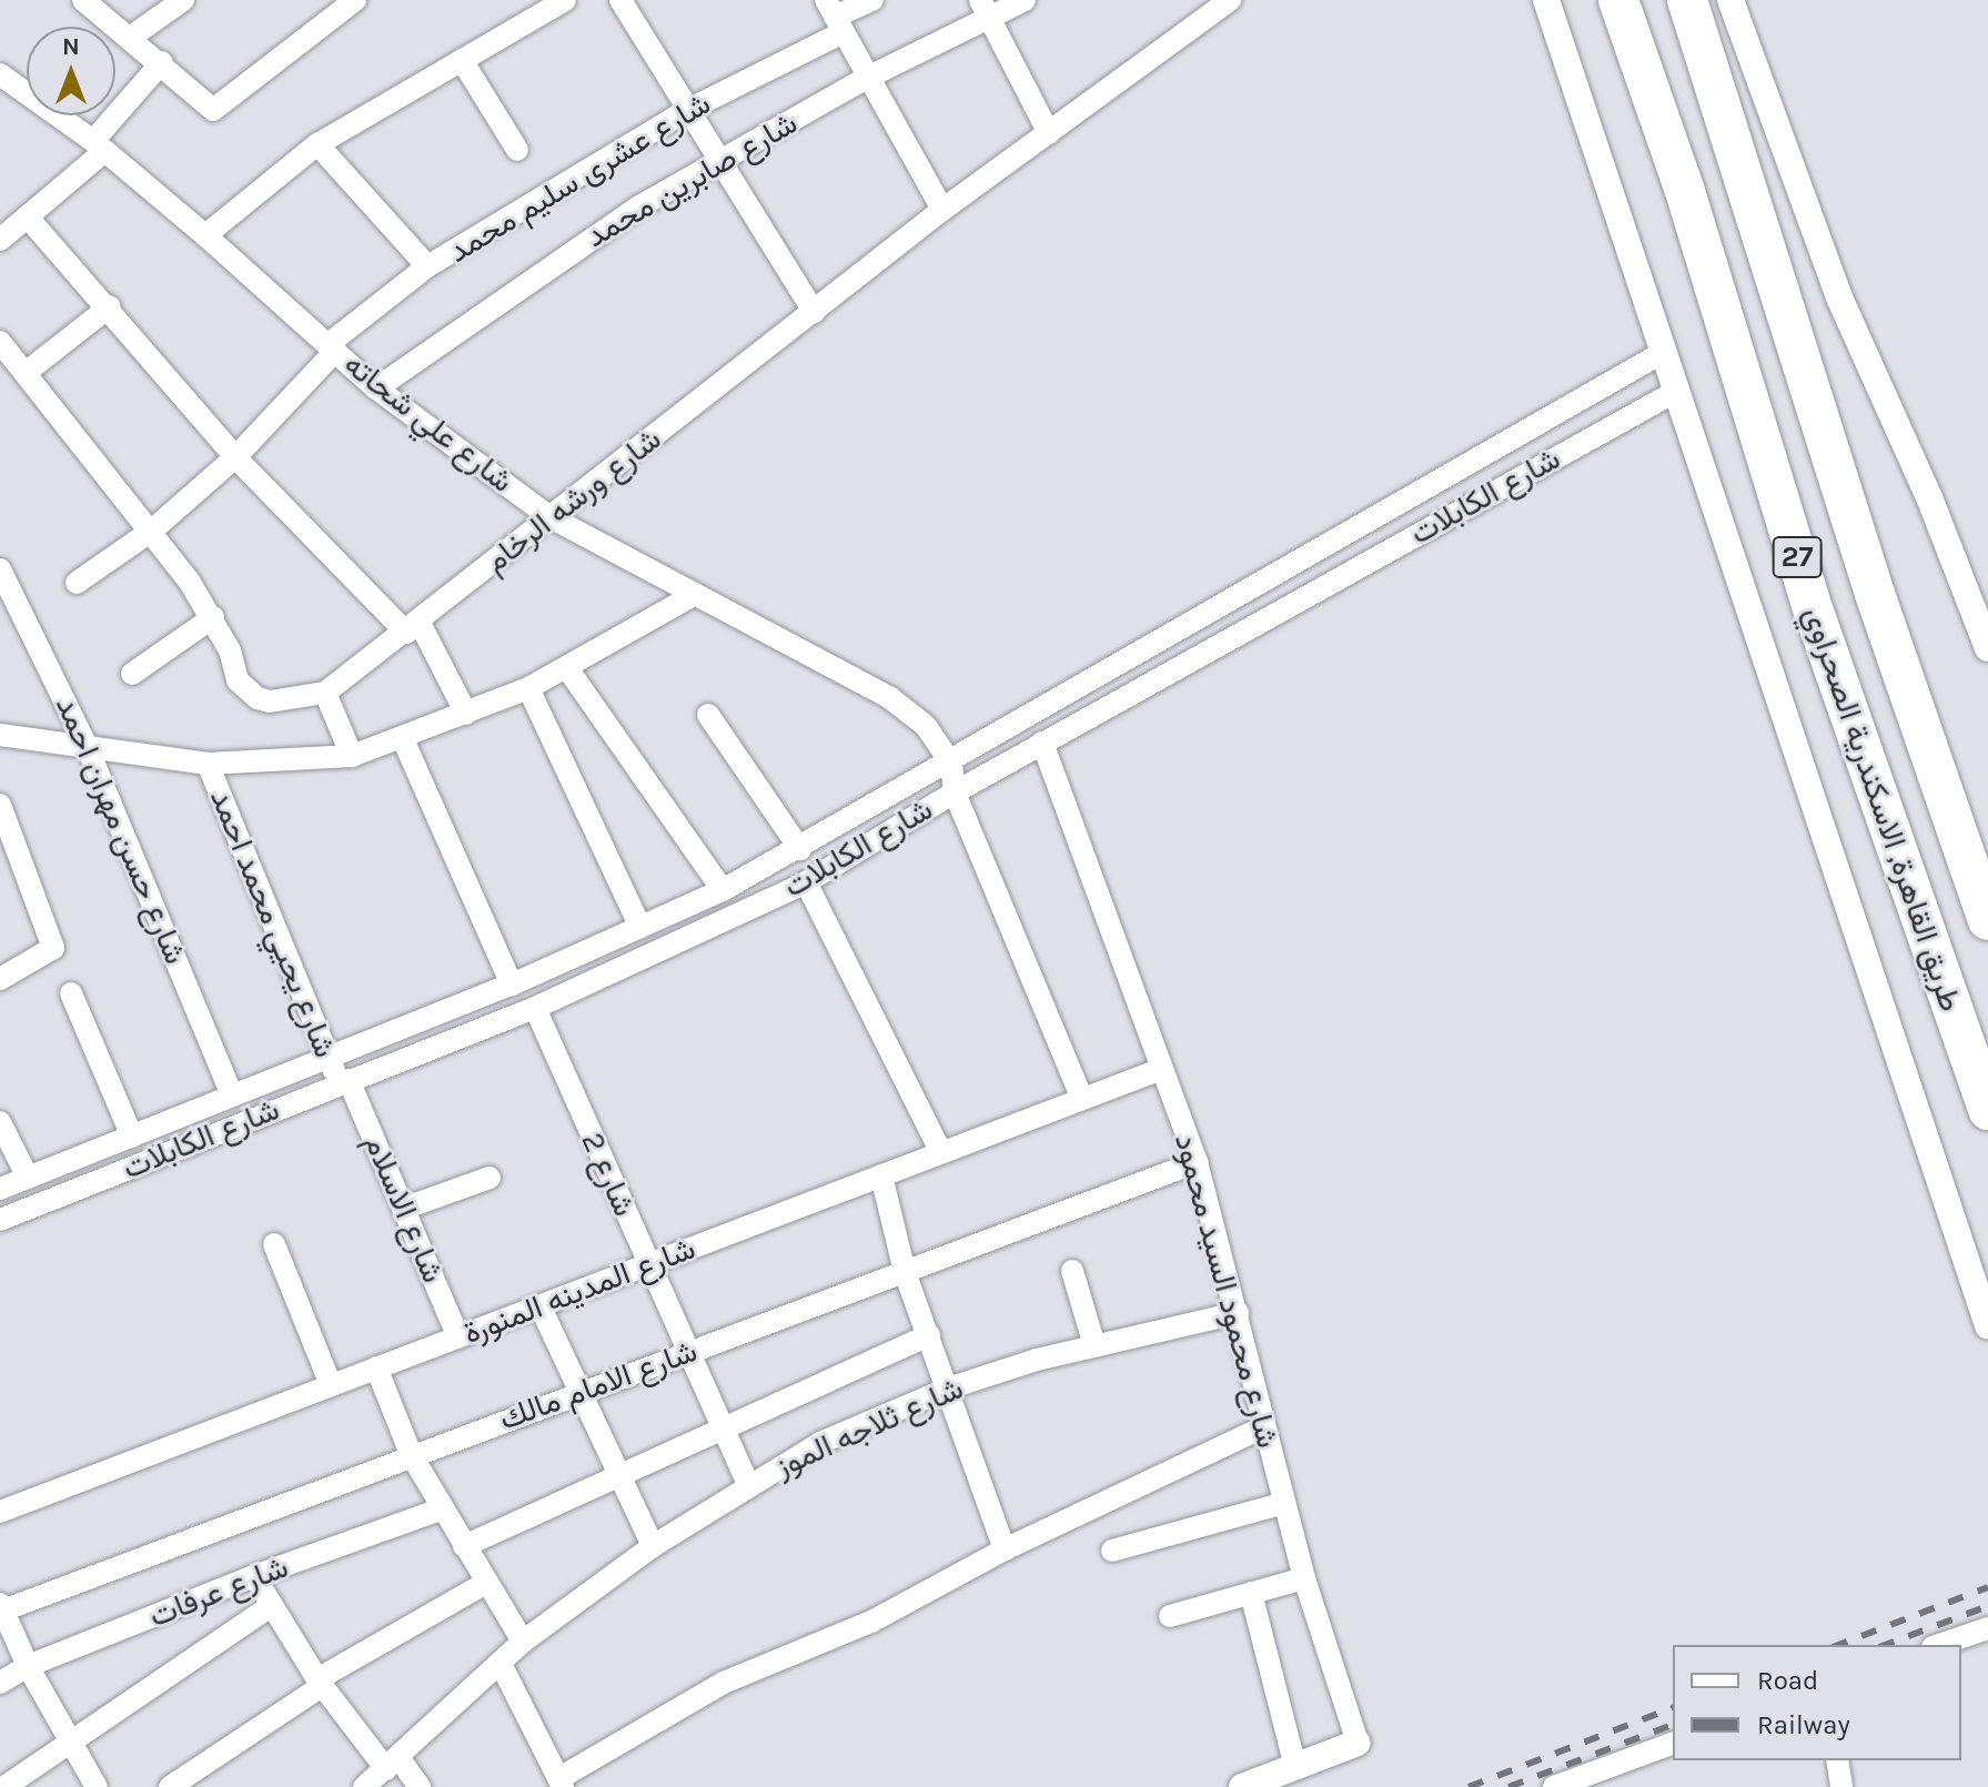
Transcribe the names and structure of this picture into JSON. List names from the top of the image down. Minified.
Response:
{"streets":{"highway":["27","طريق القاهرة, الاسكندرية الصحراوي"],"street":["شارع عشرى سليم محمد","شارع صابرين محمد","شارع علي شحاته","شارع الكابلات","شارع ورشه الرخام","شارع حسن مهران احمد","شارع يحيي محمد احمد","شارع 2","شارع الاسلام","شارع المدينه المنورة","شارع محمود السيد محمود","شارع الامام مالك","شارع ثلاجه الموز","شارع عرفات"]},"crossings":[["شارع عشرى سليم محمد","شارع علي شحاته"],["شارع صابرين محمد","شارع علي شحاته"],["شارع علي شحاته","شارع الكابلات"],["شارع علي شحاته","شارع ورشه الرخام"],["شارع علي شحاته","شارع المدينه المنورة"],["شارع الكابلات","شارع حسن مهران احمد"],["شارع الكابلات","شارع يحيي محمد احمد"],["شارع الكابلات","شارع 2"],["شارع الكابلات","شارع الاسلام"],["شارع الكابلات","شارع محمود السيد محمود"],["شارع يحيي محمد احمد","شارع الاسلام"],["شارع 2","شارع المدينه المنورة"],["شارع 2","شارع الامام مالك"],["شارع 2","شارع ثلاجه الموز"],["شارع الاسلام","شارع المدينه المنورة"],["شارع المدينه المنورة","شارع محمود السيد محمود"],["شارع محمود السيد محمود","شارع الامام مالك"],["شارع محمود السيد محمود","شارع ثلاجه الموز"]],"legend":["Road","Railway"],"north":"top"}
